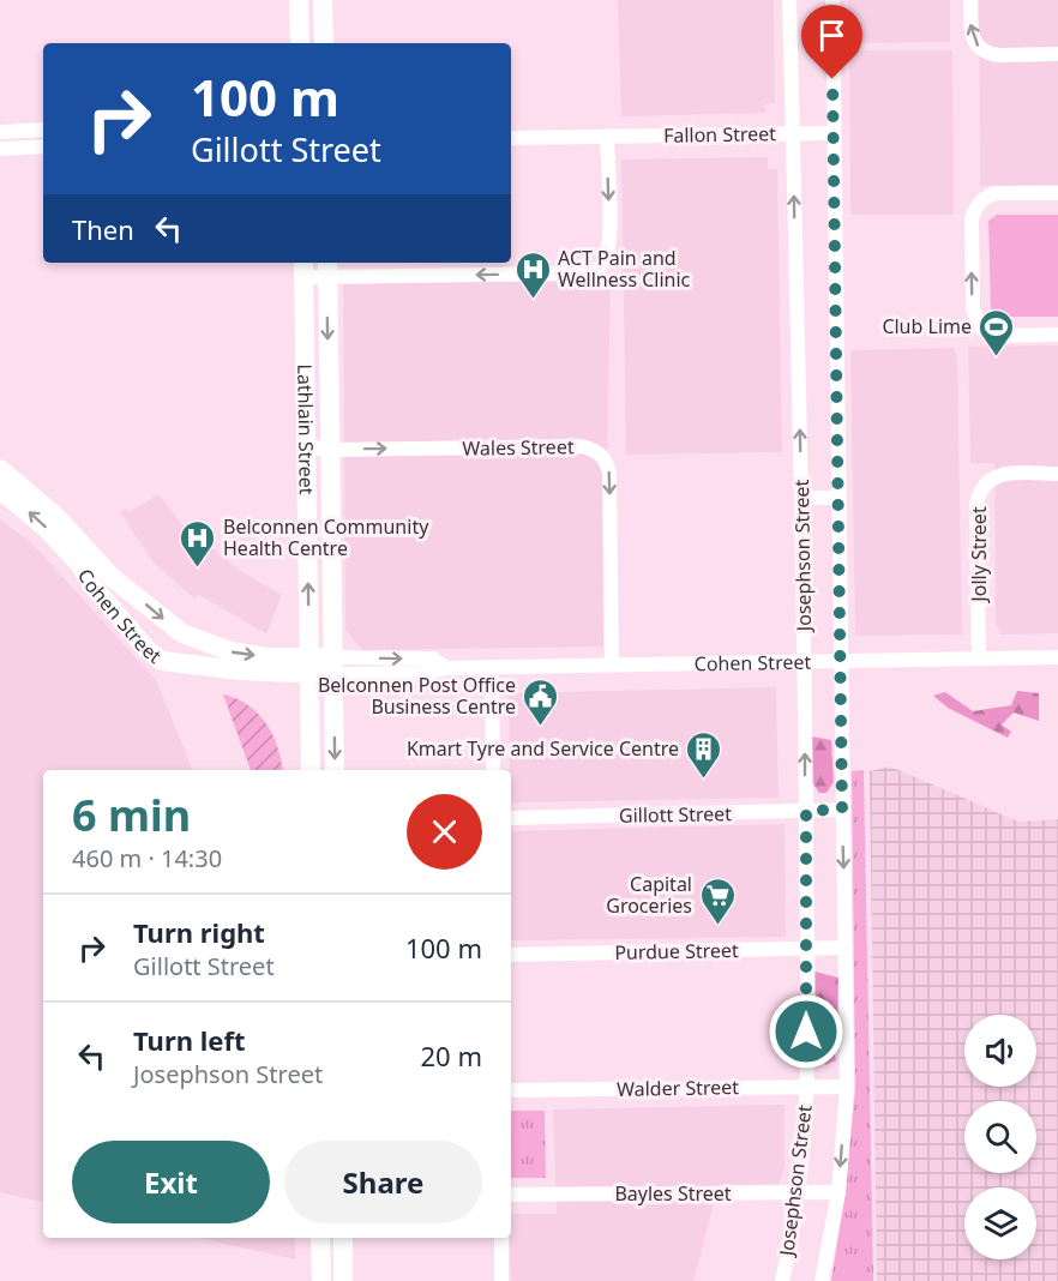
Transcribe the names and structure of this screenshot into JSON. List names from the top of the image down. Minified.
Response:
{"streets":{"street":["Fallon Street","Lathlain Street","Wales Street","Jolly Street","Josephson Street","Cohen Street","Gillott Street","Purdue Street","Walder Street","Bayles Street"]},"crossings":[["Fallon Street","Josephson Street"],["Lathlain Street","Wales Street"],["Lathlain Street","Cohen Street"],["Wales Street","Cohen Street"],["Jolly Street","Cohen Street"],["Josephson Street","Cohen Street"],["Josephson Street","Gillott Street"],["Josephson Street","Purdue Street"],["Josephson Street","Walder Street"],["Josephson Street","Bayles Street"]],"places":{"hospital":["ACT Pain and Wellness Clinic","Belconnen Community Health Centre"],"sports":["Club Lime"],"public building":["Belconnen Post Office Business Centre"],"building":["Kmart Tyre and Service Centre"],"supermarket":["Capital Groceries"]},"page":{"turn":["100 m","Gillott Street"],"then":"Then","heading":["6 min","460 m · 14:30"],"list":[{"name":"Turn right","note":"Gillott Street","value":"100 m"},{"name":"Turn left","note":"Josephson Street","value":"20 m"}],"buttons":["Exit","Share"]}}
